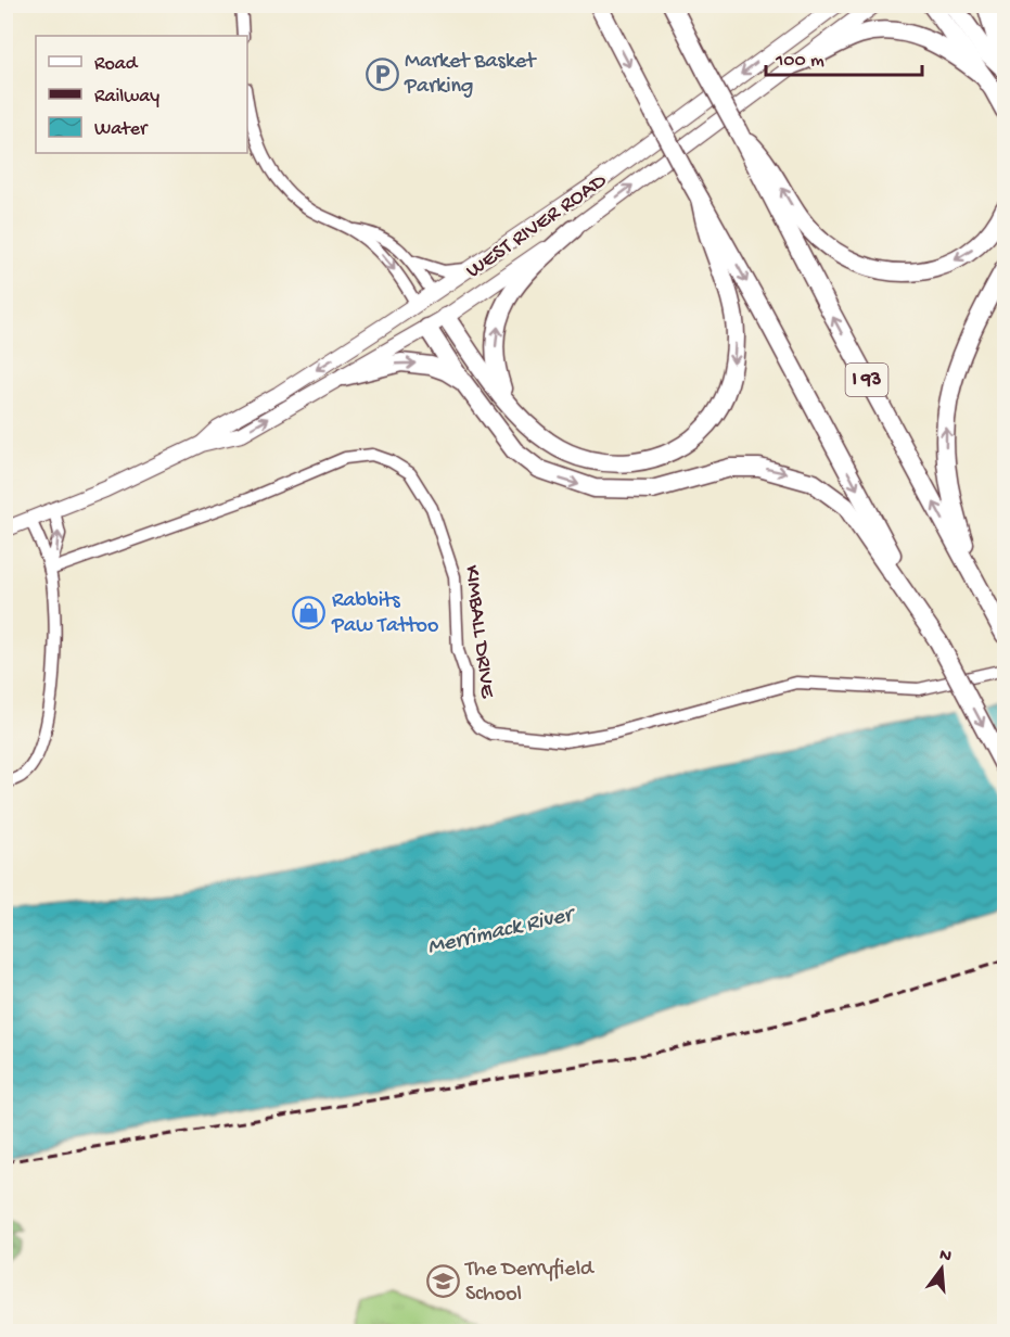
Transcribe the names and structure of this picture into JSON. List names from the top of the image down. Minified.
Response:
{"streets":{"highway":["I 93"],"main road":["WEST RIVER ROAD"],"street":["KIMBALL DRIVE"]},"water":["Merrimack River"],"places":{"parking":["Market Basket Parking"],"shop":["Rabbits Paw Tattoo"],"school or university":["The Derryfield School"]},"legend":["Road","Railway","Water"],"scale_bar":"100 m","north":"top"}
